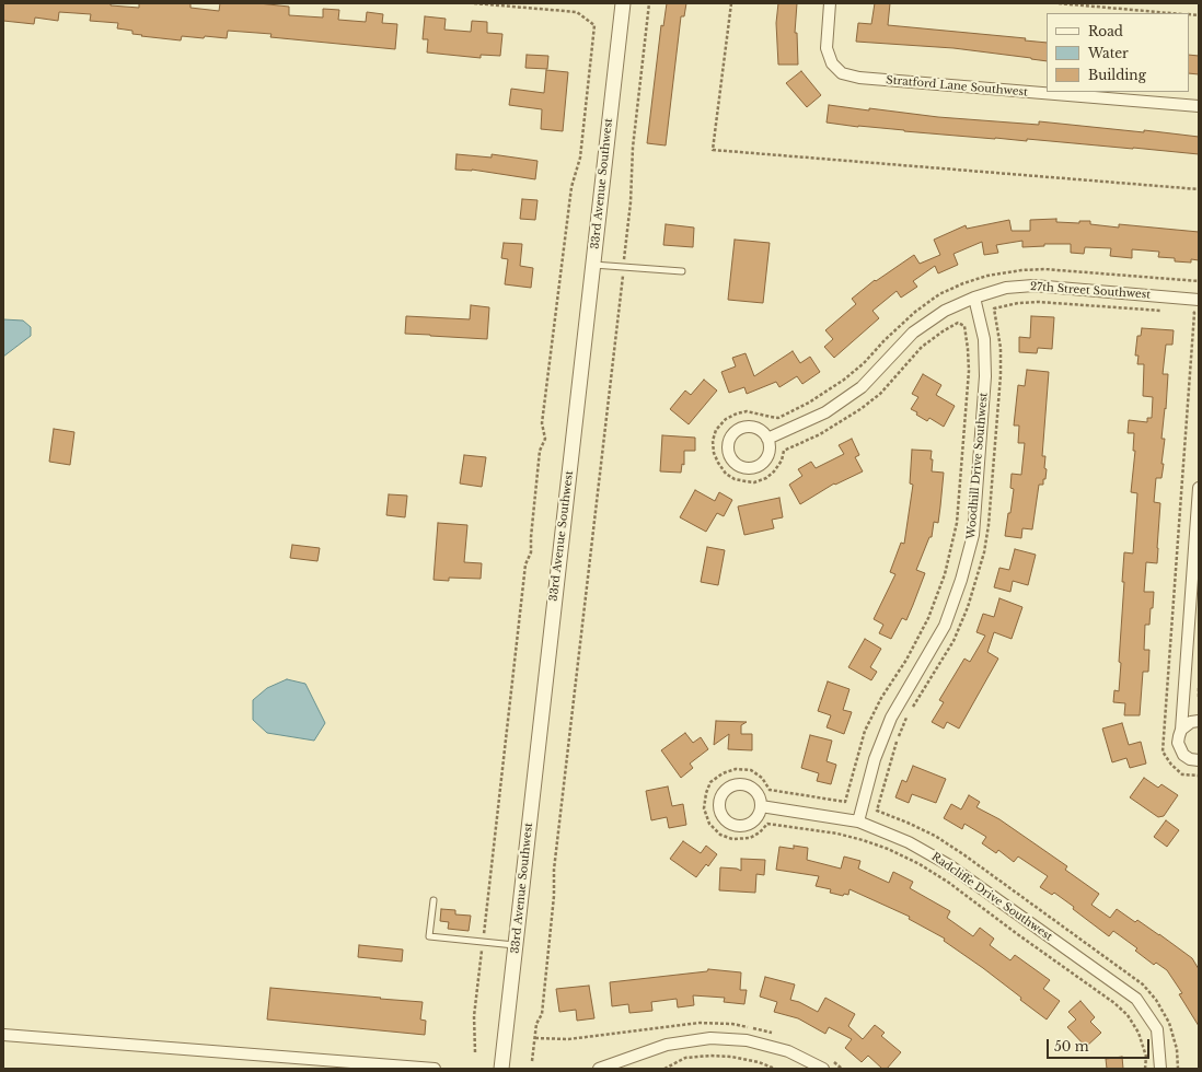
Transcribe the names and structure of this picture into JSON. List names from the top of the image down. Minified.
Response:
{"streets":{"street":["Stratford Lane Southwest","33rd Avenue Southwest","27th Street Southwest","Woodhill Drive Southwest","Radcliffe Drive Southwest"]},"crossings":[["27th Street Southwest","Woodhill Drive Southwest"],["Woodhill Drive Southwest","Radcliffe Drive Southwest"]],"legend":["Road","Water","Building"],"scale_bar":"50 m"}
